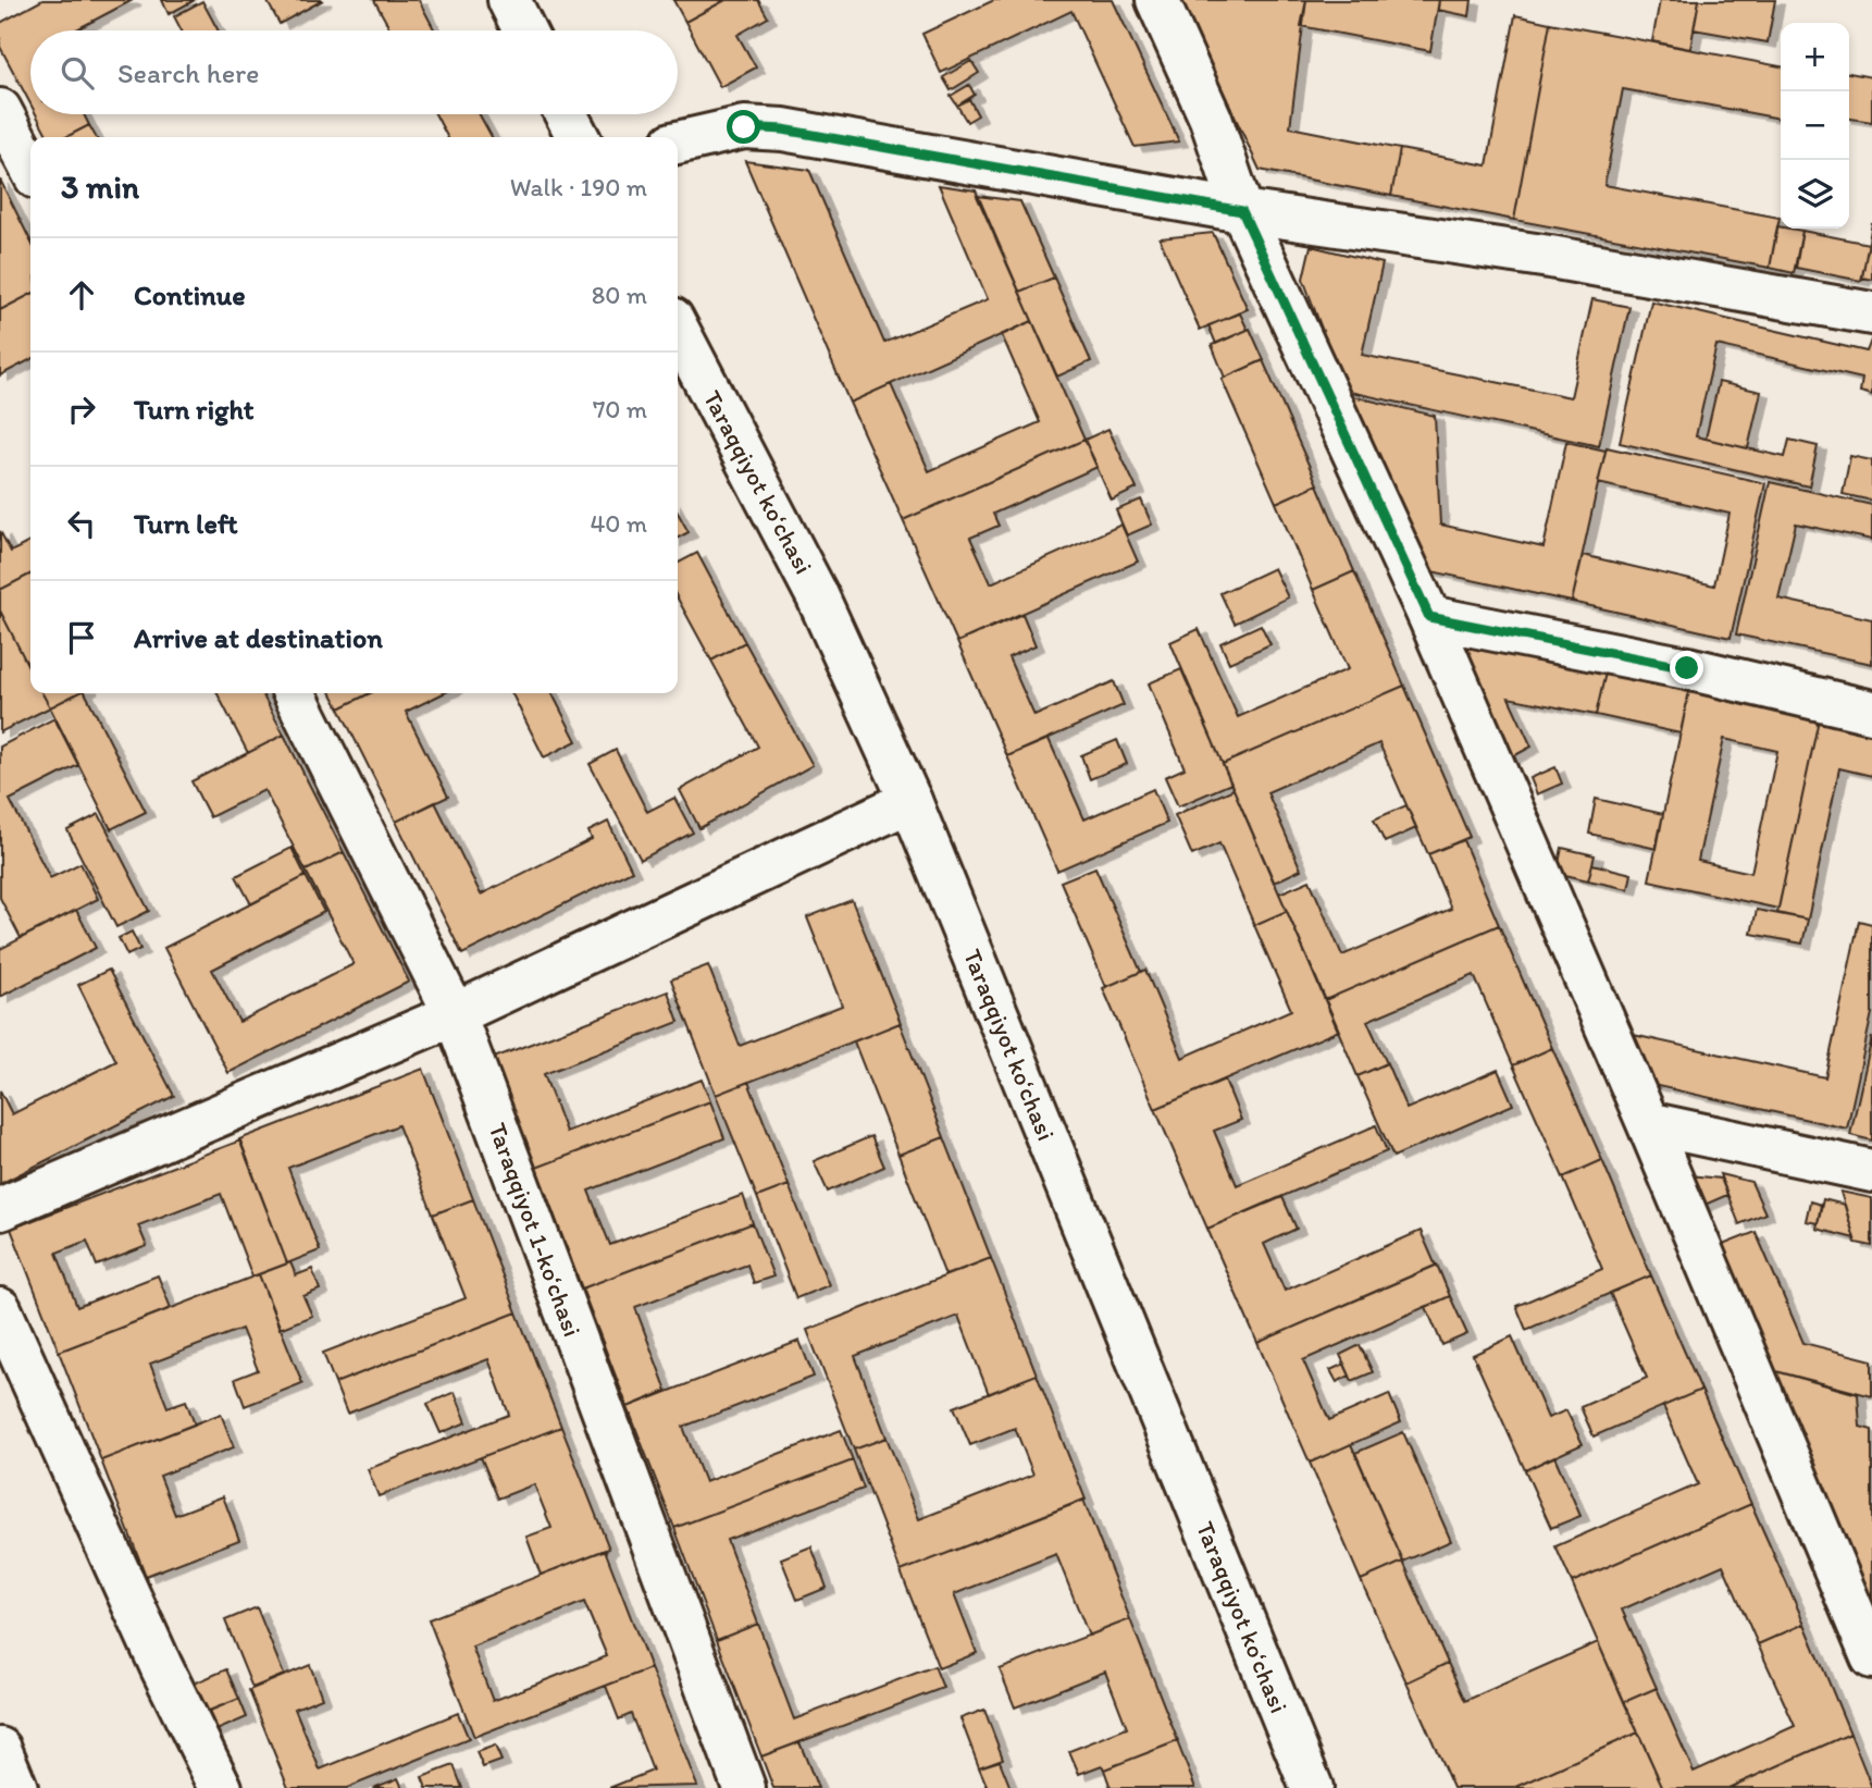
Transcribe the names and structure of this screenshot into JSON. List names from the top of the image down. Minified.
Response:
{"streets":{"street":["Taraqqiyot koʻchasi","Taraqqiyot 1-koʻchasi"]},"page":{"map_buttons":["+","−"],"search":"Search here","heading":["3 min","Walk · 190 m"],"list":[["Continue","80 m"],["Turn right","70 m"],["Turn left","40 m"],"Arrive at destination"]}}
